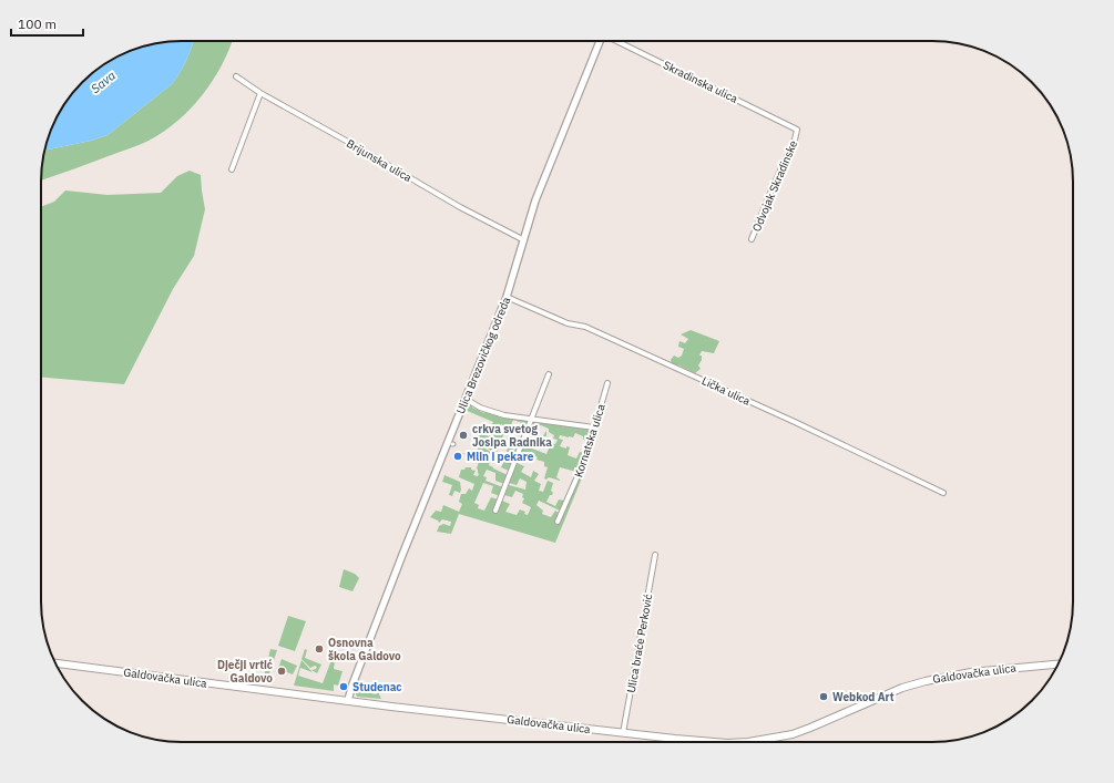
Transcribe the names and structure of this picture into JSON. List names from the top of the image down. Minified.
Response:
{"streets":{"main road":["Ulica Brezovičkog odreda","Galdovačka ulica"],"street":["Skradinska ulica","Brijunska ulica","Odvojak Skradinske","Lička ulica","Kornatska ulica","Ulica braće Perković"]},"crossings":[["Skradinska ulica","Odvojak Skradinske"],["Brijunska ulica","Ulica Brezovičkog odreda"],["Ulica Brezovičkog odreda","Lička ulica"],["Ulica Brezovičkog odreda","Galdovačka ulica"],["Ulica braće Perković","Galdovačka ulica"]],"water":["Sava"],"places":["crkva svetog Josipa Radnika","Mlin i pekare","Osnovna škola Galdovo","Dječji vrtić Galdovo","Studenac","Webkod Art"],"scale_bar":"100 m"}
